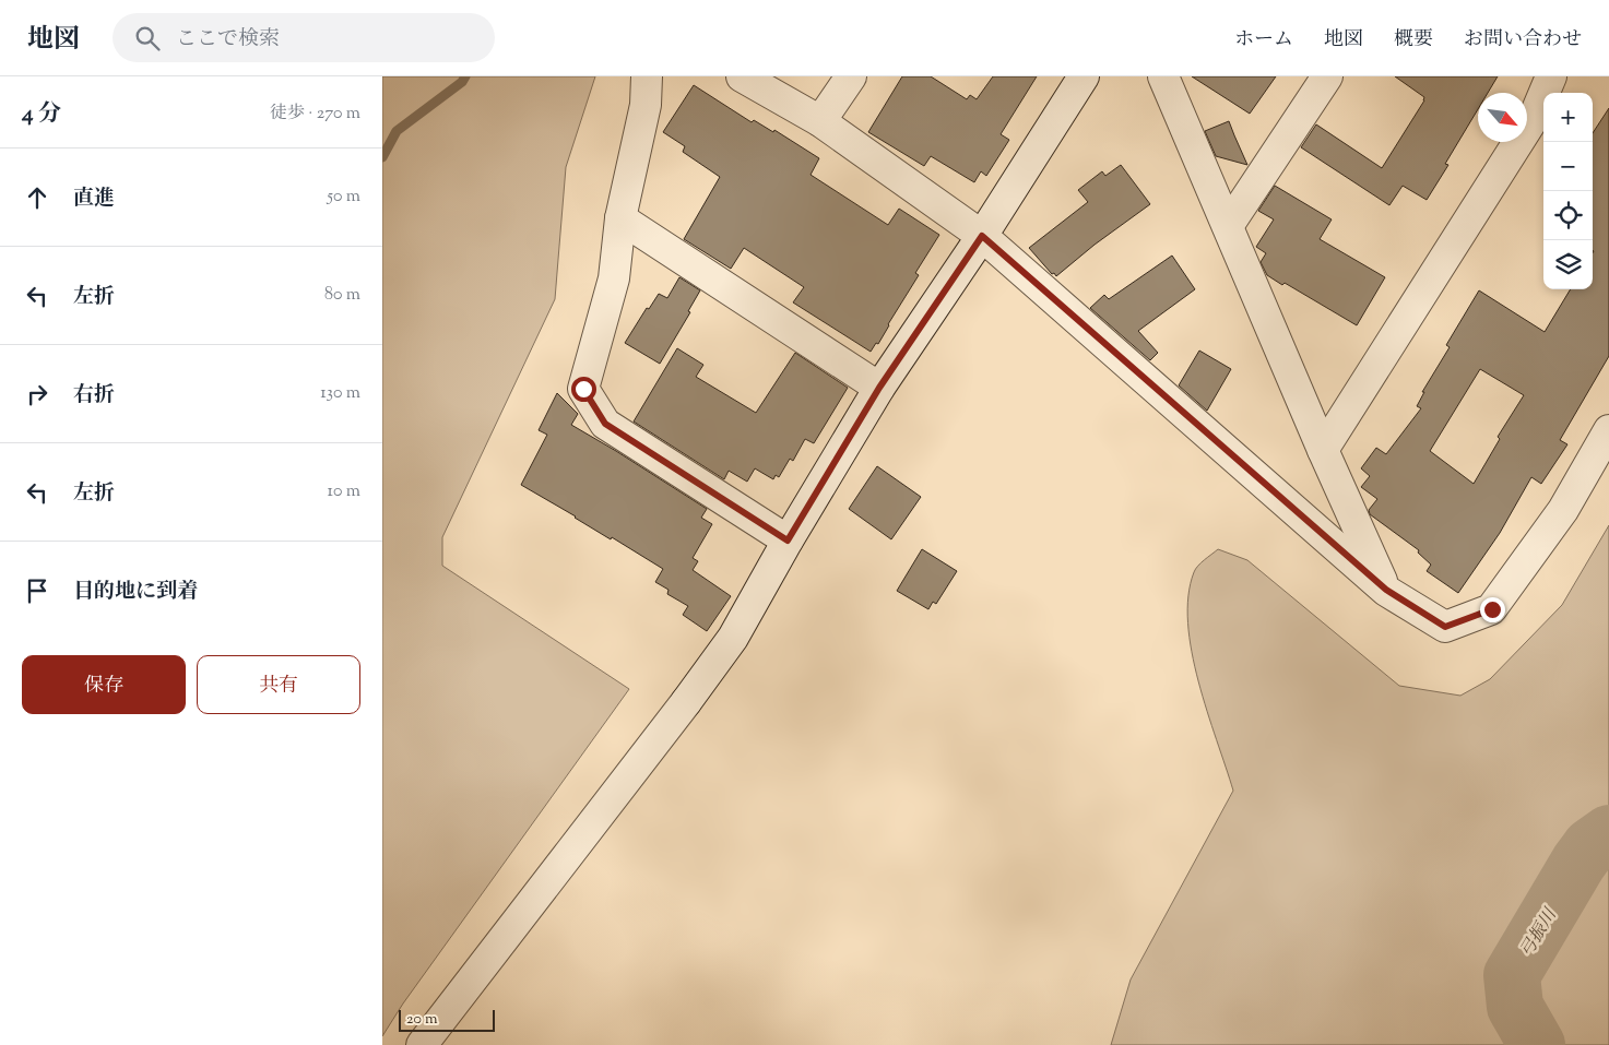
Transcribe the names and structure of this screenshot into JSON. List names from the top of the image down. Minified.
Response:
{"water":["弓振川"],"scale_bar":"20 m","north":"bottom right","page":{"header":"地図","search":"ここで検索","nav":["ホーム","地図","概要","お問い合わせ"],"heading":["4 分","徒歩 · 270 m"],"map_buttons":["+","−"],"list":[["直進","50 m"],["左折","80 m"],["右折","130 m"],["左折","10 m"],"目的地に到着"],"buttons":["保存","共有"],"scale":"20 m"}}
